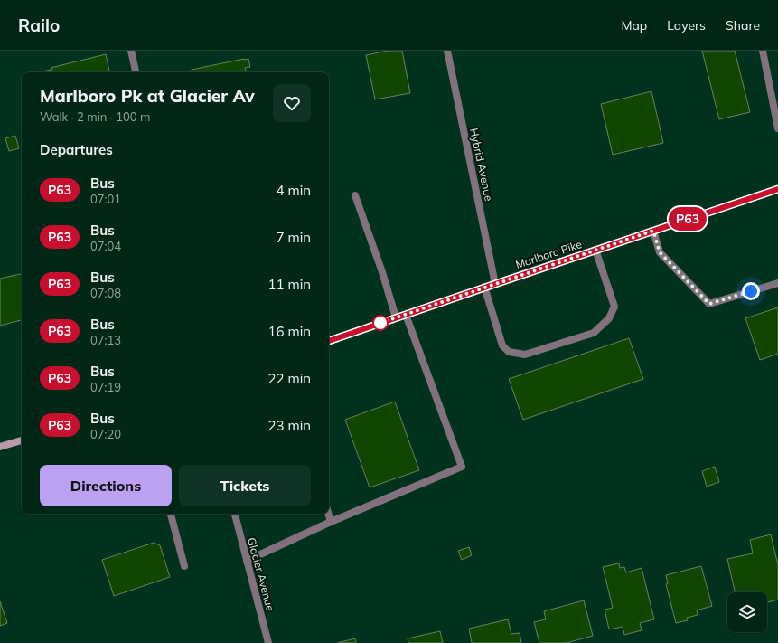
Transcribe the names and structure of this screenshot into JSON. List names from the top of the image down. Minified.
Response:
{"streets":{"main road":["Marlboro Pike"],"street":["Hybrid Avenue","Glacier Avenue"]},"crossings":[["Hybrid Avenue","Marlboro Pike"]],"lines":["bus line P63"],"page":{"header":"Railo","nav":["Map","Layers","Share"],"on_map":"P63","heading":[["Marlboro Pk at Glacier Av","Walk · 2 min · 100 m"],"Departures"],"list":[{"mark":"P63","name":"Bus","note":"07:01","value":"4 min"},{"mark":"P63","name":"Bus","note":"07:04","value":"7 min"},{"mark":"P63","name":"Bus","note":"07:08","value":"11 min"},{"mark":"P63","name":"Bus","note":"07:13","value":"16 min"},{"mark":"P63","name":"Bus","note":"07:19","value":"22 min"},{"mark":"P63","name":"Bus","note":"07:20","value":"23 min"}],"buttons":["Directions","Tickets"]}}
